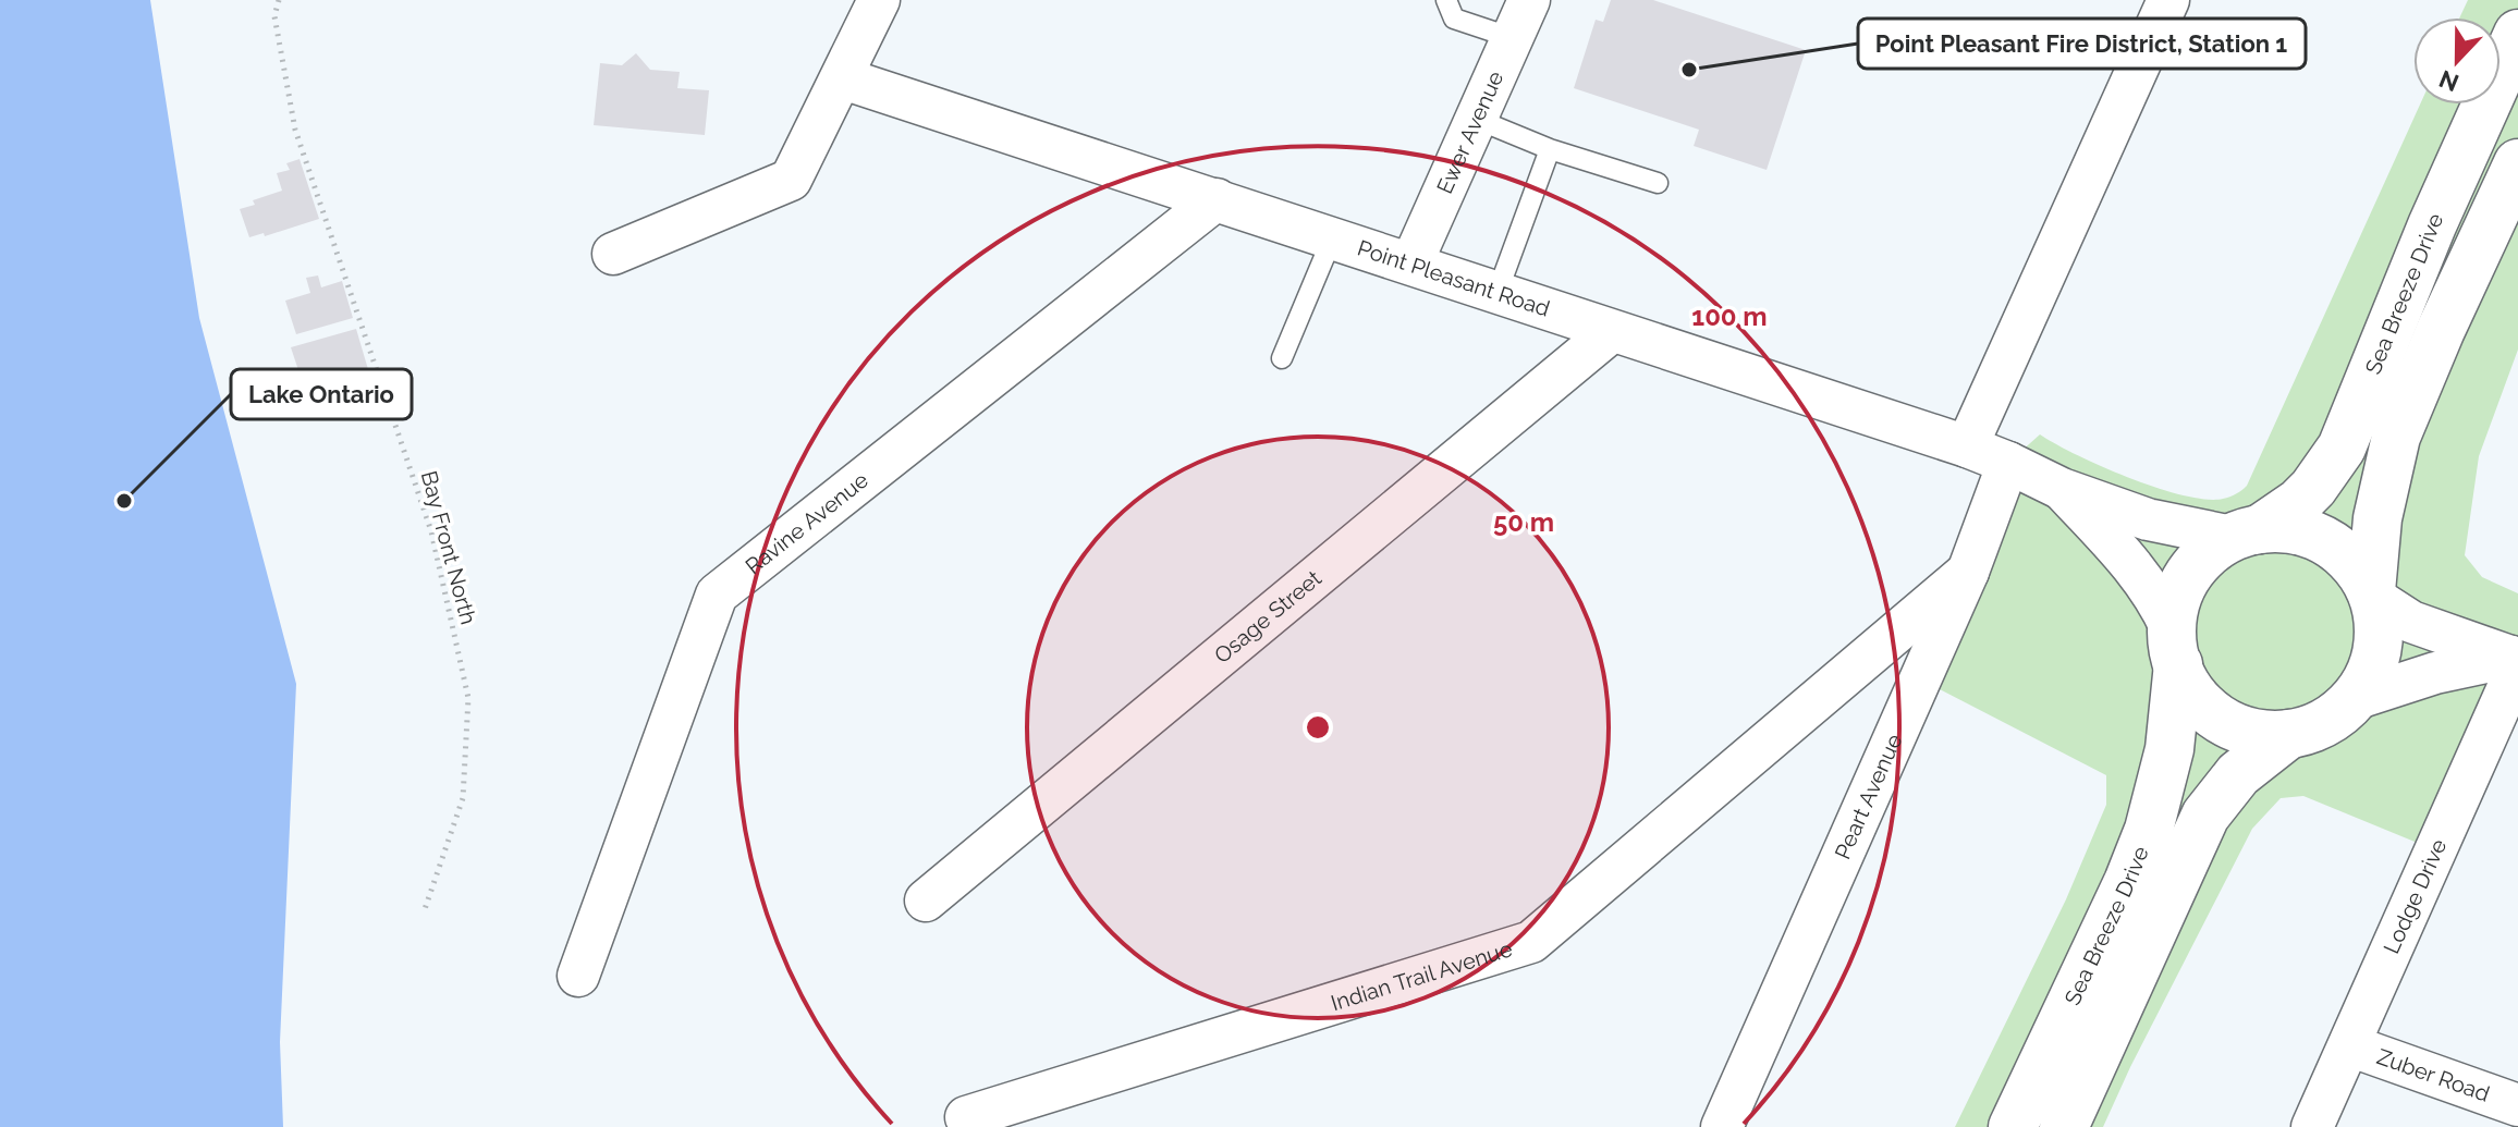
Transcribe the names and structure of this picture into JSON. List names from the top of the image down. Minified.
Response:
{"streets":{"main road":["Sea Breeze Drive"],"street":["Ewer Avenue","Point Pleasant Road","Ravine Avenue","Osage Street","Peart Avenue","Lodge Drive","Indian Trail Avenue","Zuber Road"],"path":["Bay Front North"]},"crossings":[["Ewer Avenue","Point Pleasant Road"],["Point Pleasant Road","Sea Breeze Drive"],["Point Pleasant Road","Ravine Avenue"],["Point Pleasant Road","Osage Street"],["Point Pleasant Road","Peart Avenue"],["Peart Avenue","Indian Trail Avenue"],["Lodge Drive","Zuber Road"]],"places":["Point Pleasant Fire District, Station 1","Lake Ontario"],"north":"bottom","rings":["100 m","50 m"]}
